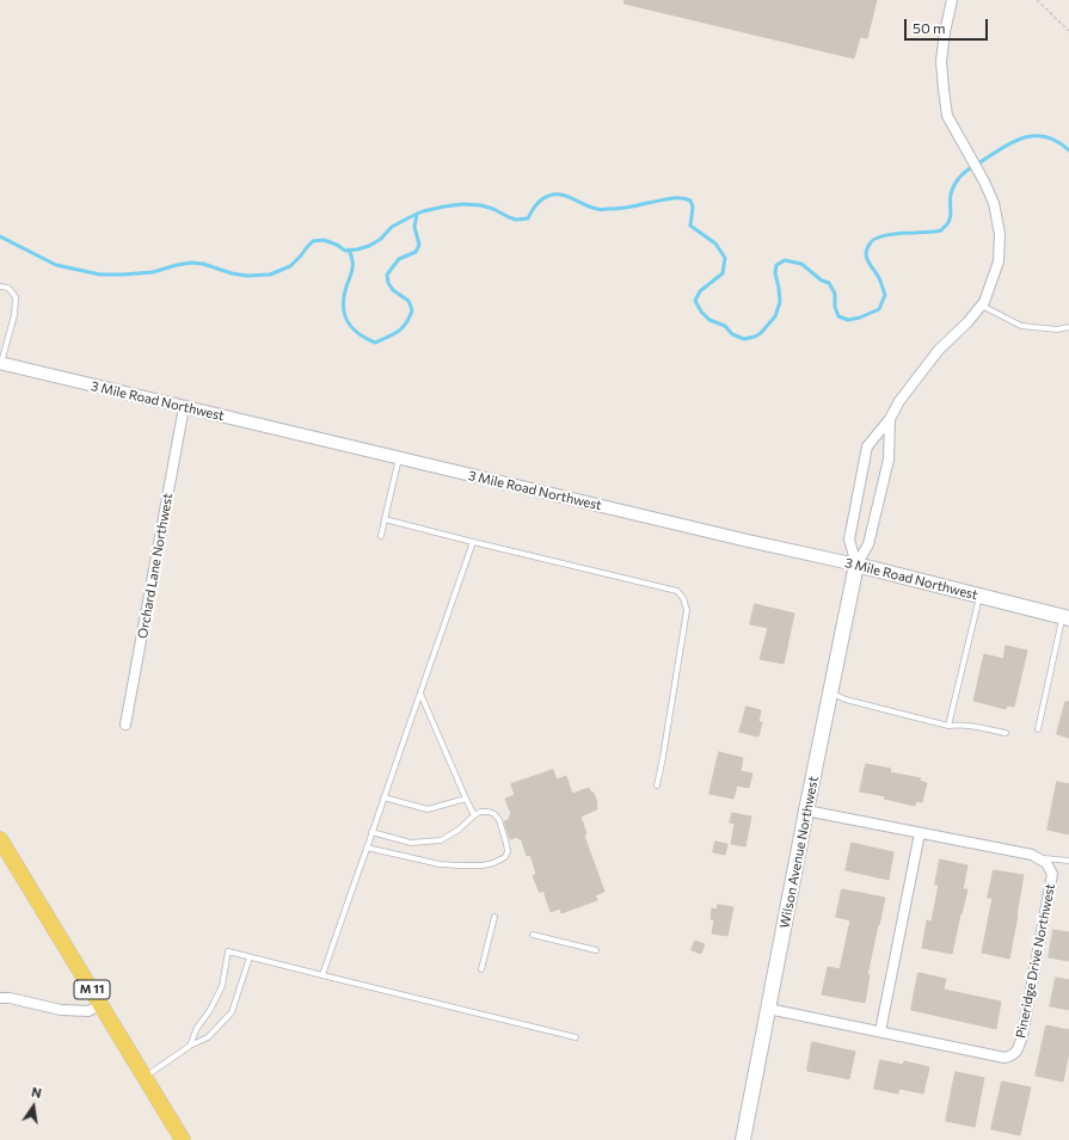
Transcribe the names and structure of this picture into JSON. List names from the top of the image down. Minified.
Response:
{"streets":{"main road":["3 Mile Road Northwest","Wilson Avenue Northwest","M 11"],"street":["Orchard Lane Northwest","Pineridge Drive Northwest"]},"crossings":[["3 Mile Road Northwest","Orchard Lane Northwest"],["3 Mile Road Northwest","Wilson Avenue Northwest"],["Wilson Avenue Northwest","Pineridge Drive Northwest"]],"scale_bar":"50 m","north":"top"}
